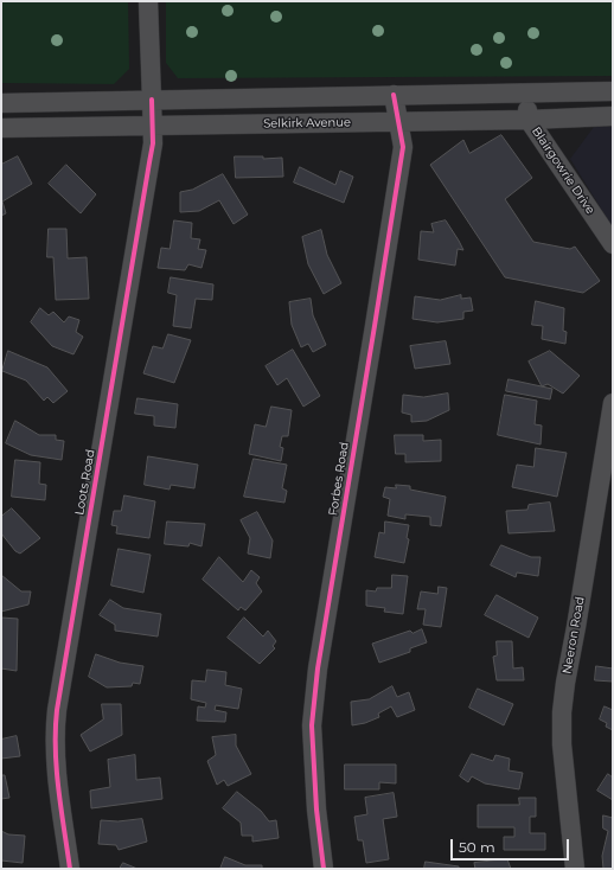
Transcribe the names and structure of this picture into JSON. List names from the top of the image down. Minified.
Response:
{"streets":{"street":["Selkirk Avenue","Blairgowrie Drive","Forbes Road","Loots Road","Neeron Road"]},"crossings":[["Selkirk Avenue","Blairgowrie Drive"],["Selkirk Avenue","Forbes Road"],["Selkirk Avenue","Loots Road"]],"scale_bar":"50 m"}
